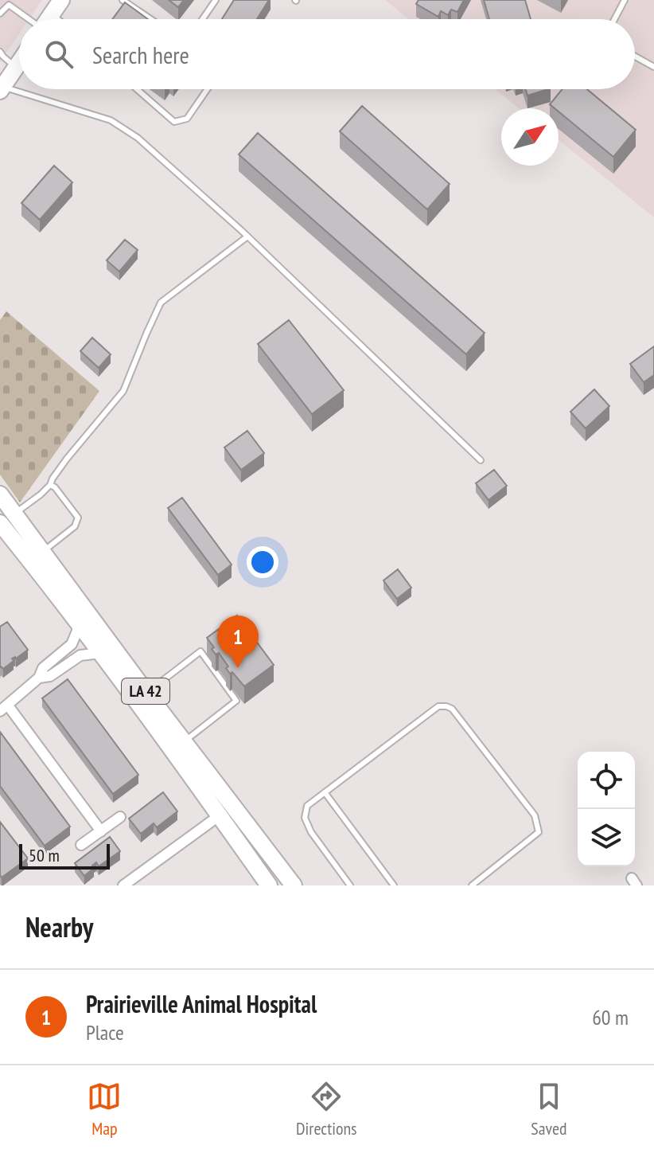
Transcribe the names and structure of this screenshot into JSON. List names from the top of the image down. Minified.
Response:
{"streets":{"main road":["LA 42"]},"scale_bar":"50 m","north":"top right","page":{"search":"Search here","pins":"1","scale":"50 m","heading":"Nearby","list":[{"mark":"1","name":"Prairieville Animal Hospital","note":"Place","value":"60 m"}],"nav":["Map","Directions","Saved"]}}
